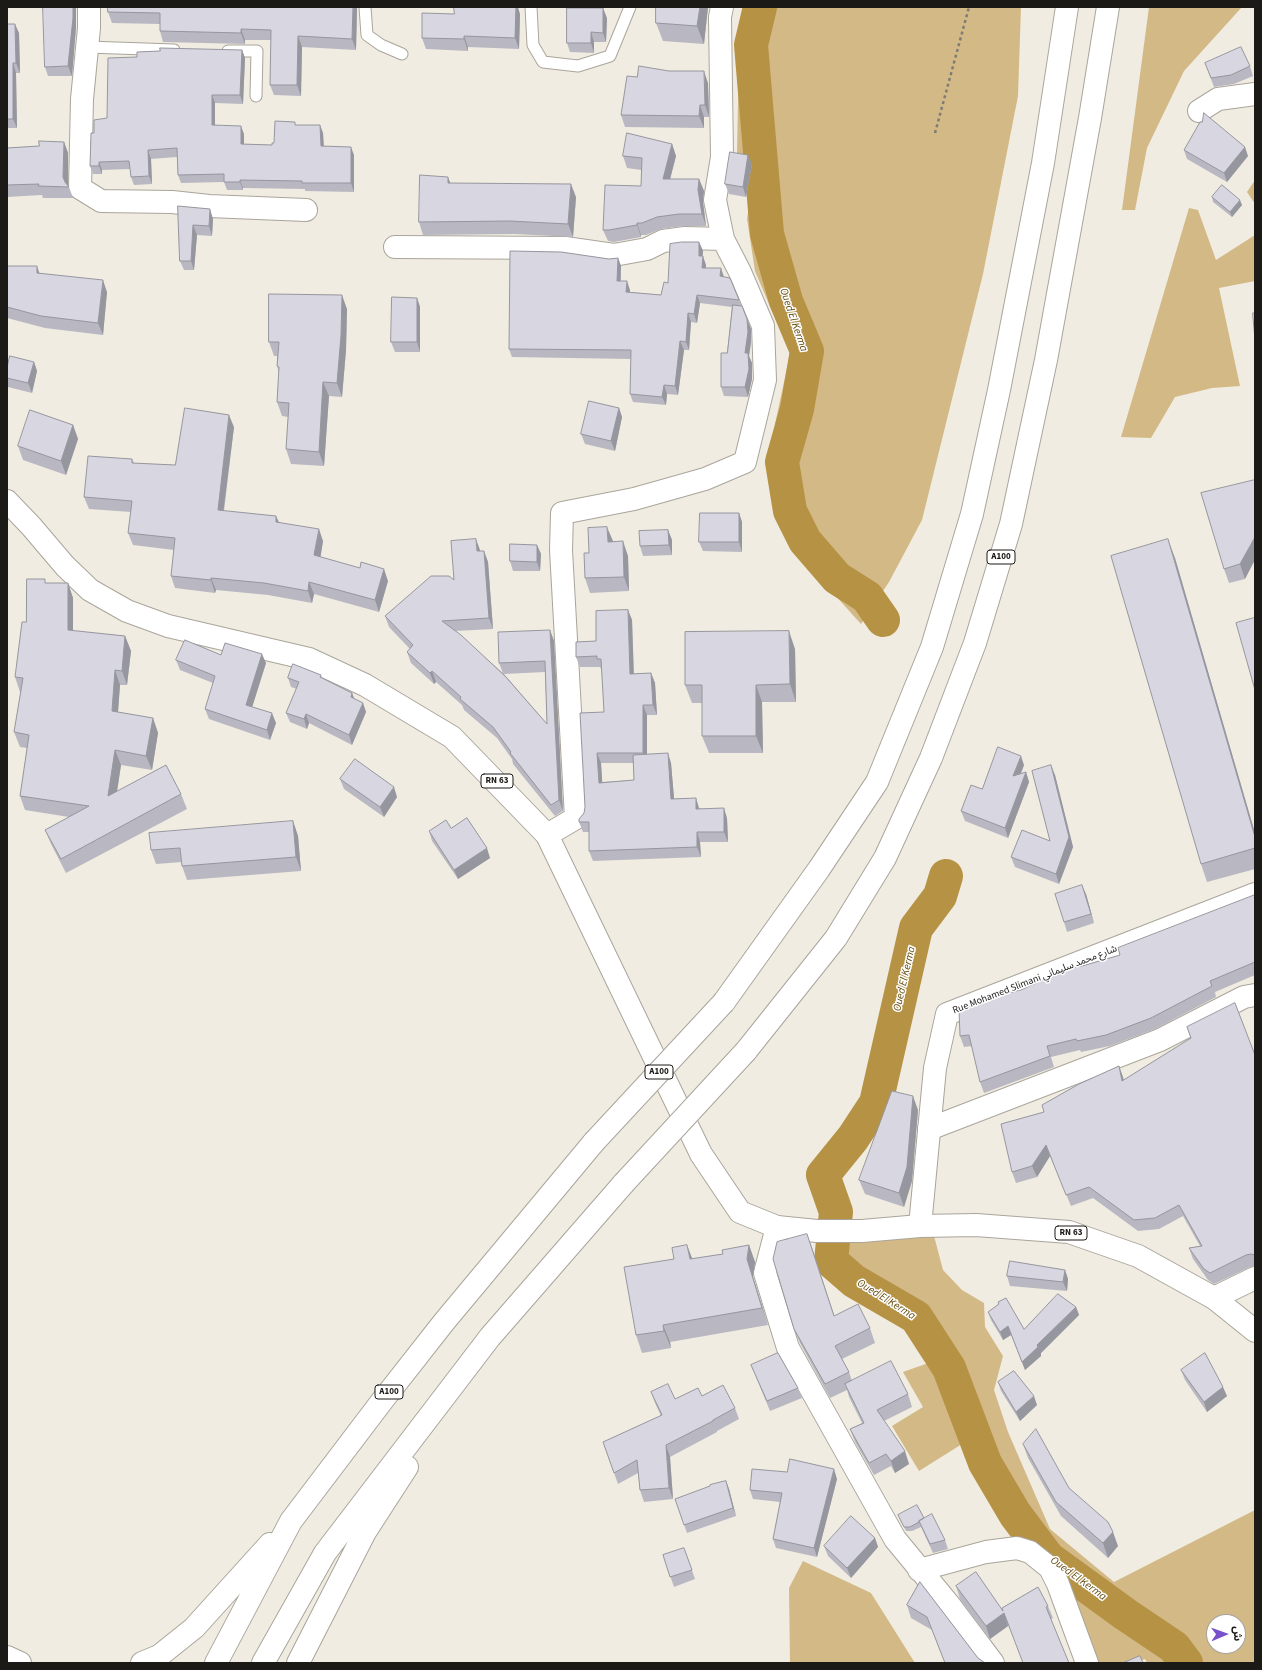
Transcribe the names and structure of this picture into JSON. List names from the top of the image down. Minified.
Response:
{"streets":{"main road":["A100","RN 63","Rue Mohamed Slimani شارع محمد سليماني"]},"crossings":[["RN 63","Rue Mohamed Slimani شارع محمد سليماني"]],"water":["Oued El Kerma"],"north":"right"}
